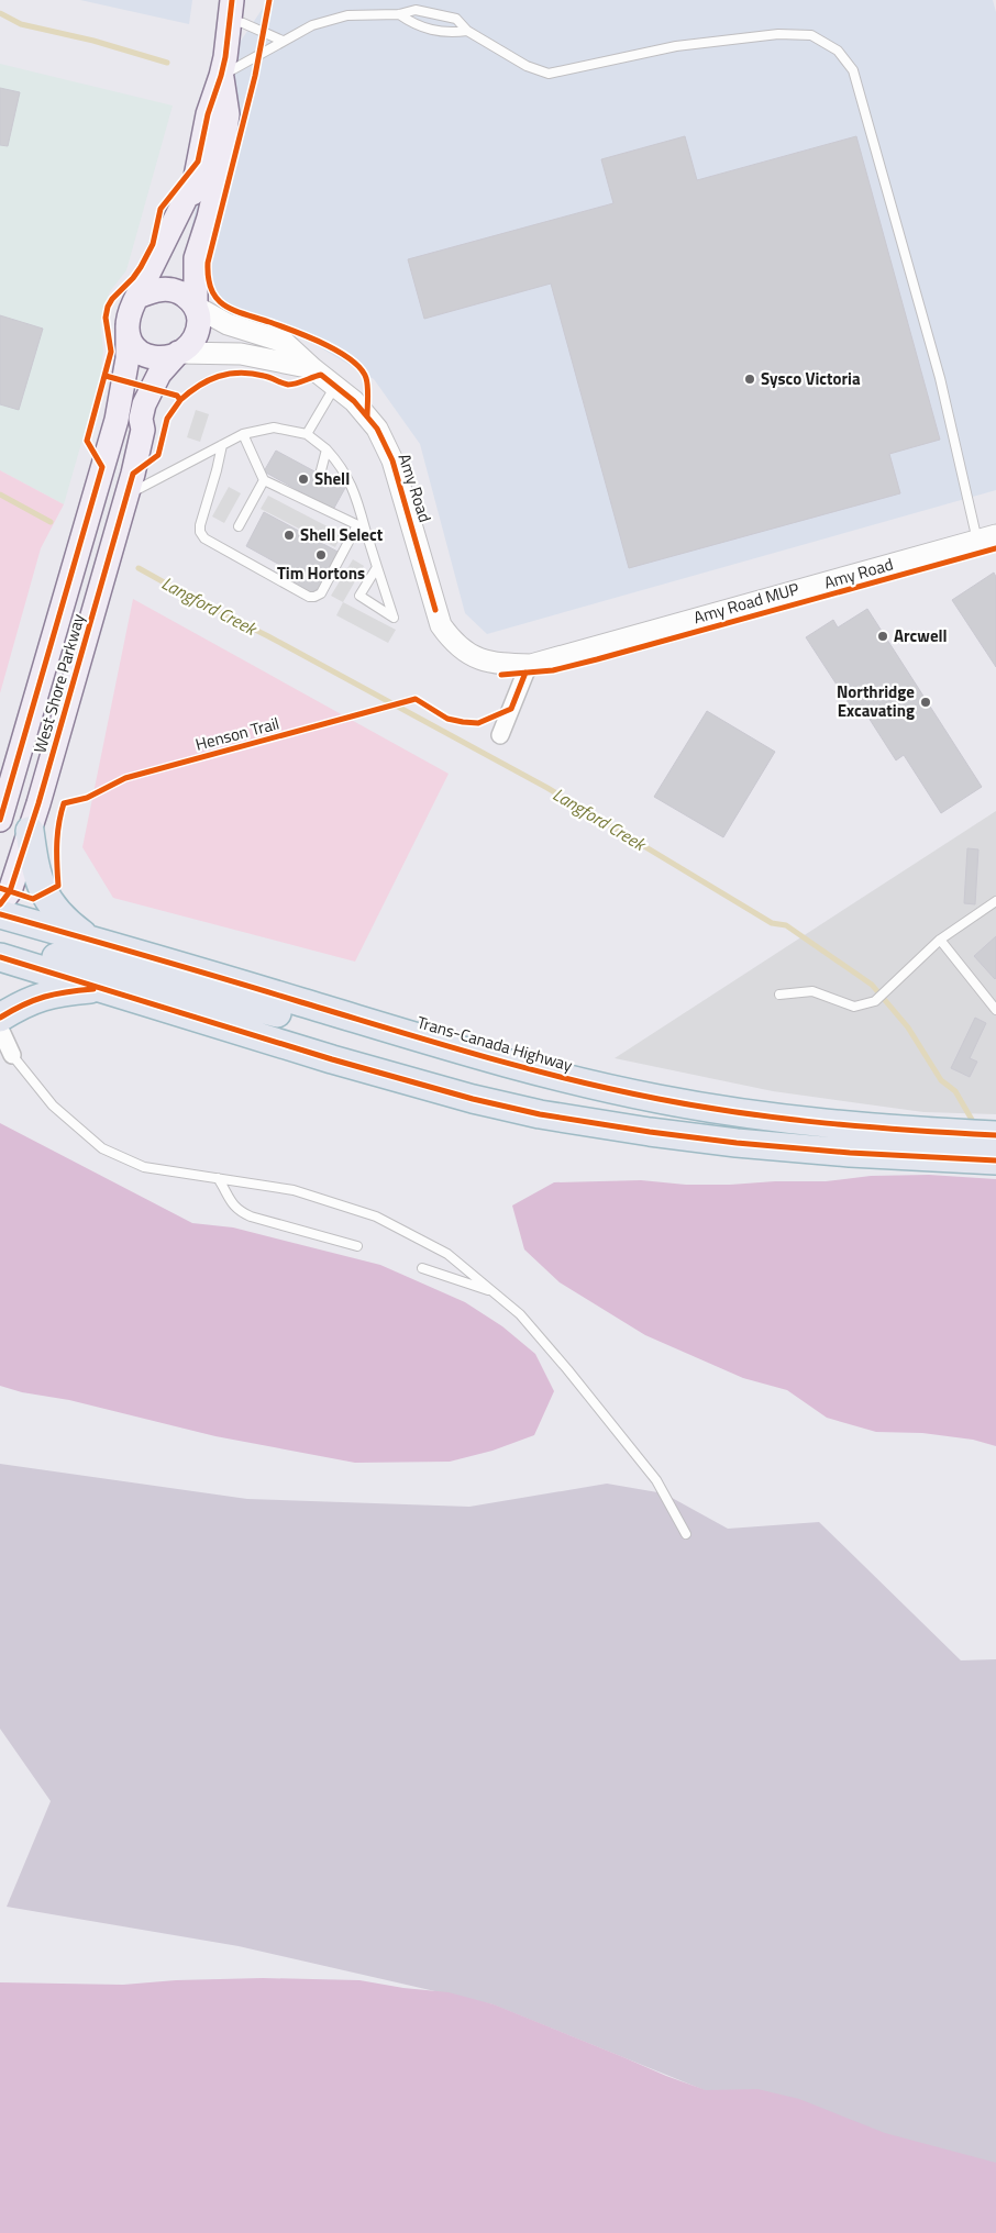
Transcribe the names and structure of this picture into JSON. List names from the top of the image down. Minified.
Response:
{"streets":{"highway":["Trans-Canada Highway"],"main road":["West Shore Parkway"],"street":["Amy Road"],"cycle path":["Amy Road MUP","Henson Trail"]},"crossings":[["Amy Road","West Shore Parkway"]],"water":["Langford Creek"],"places":["Sysco Victoria","Shell","Shell Select","Tim Hortons","Arcwell","Northridge Excavating"]}
